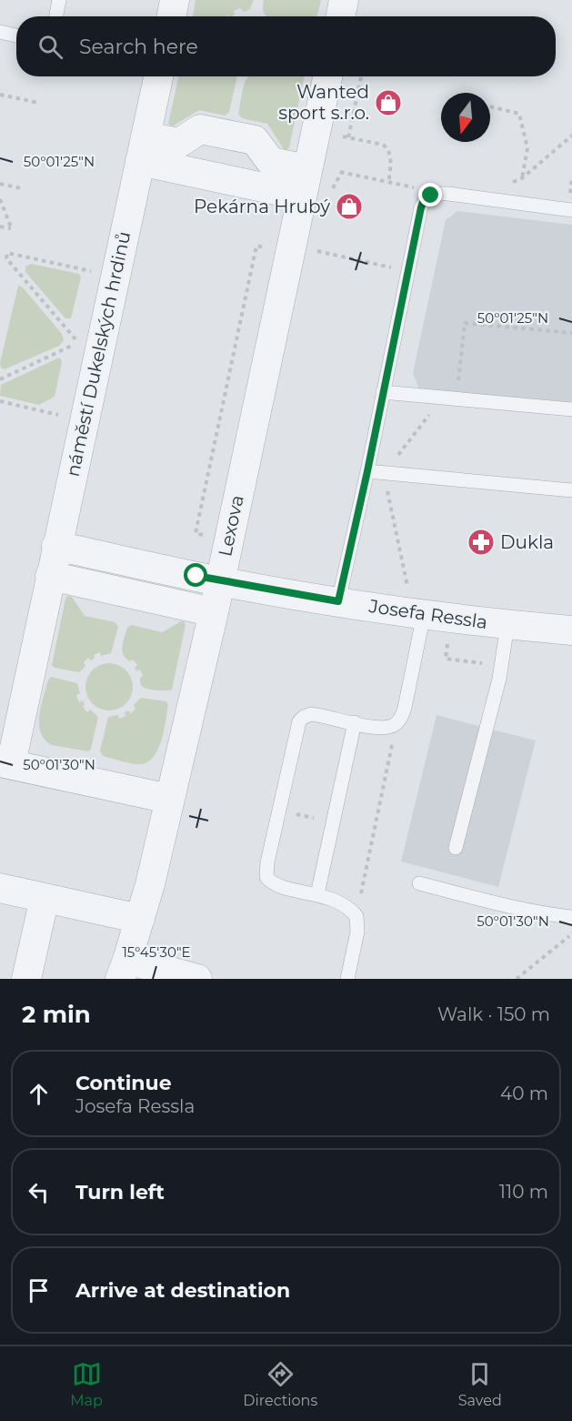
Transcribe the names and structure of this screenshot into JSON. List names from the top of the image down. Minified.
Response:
{"streets":{"street":["náměstí Dukelských hrdinů","Lexova","Josefa Ressla"]},"crossings":[["Lexova","Josefa Ressla"]],"places":{"shop":["Wanted sport s.r.o.","Pekárna Hrubý"],"pharmacy":["Dukla"]},"north":"bottom","page":{"search":"Search here","heading":["2 min","Walk · 150 m"],"list":[["Continue","Josefa Ressla","40 m"],["Turn left","110 m"],"Arrive at destination"],"nav":["Map","Directions","Saved"]},"coordinates":["50°01'25\"N","50°01'30\"N","15°45'30\"E"]}
